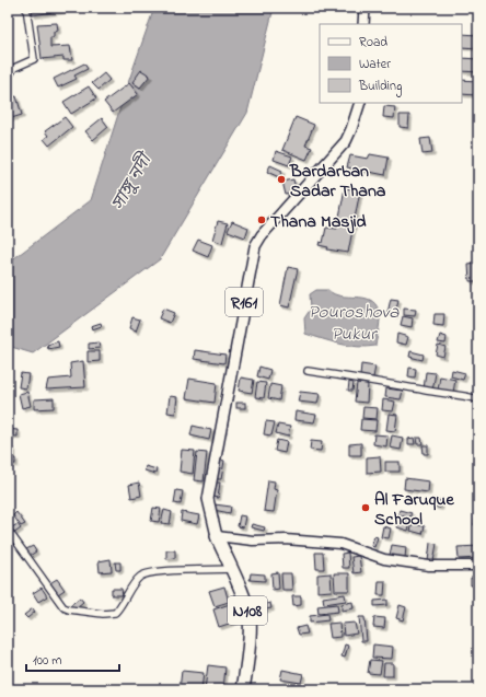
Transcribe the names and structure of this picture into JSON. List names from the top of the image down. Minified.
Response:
{"streets":{"highway":["N108"],"main road":["R161"]},"crossings":[["R161","N108"]],"water":["সাঙ্গু নদী","Pouroshova Pukur"],"places":["Bardarban Sadar Thana","Thana Masjid","Al Faruque School"],"legend":["Road","Water","Building"],"scale_bar":"100 m"}
